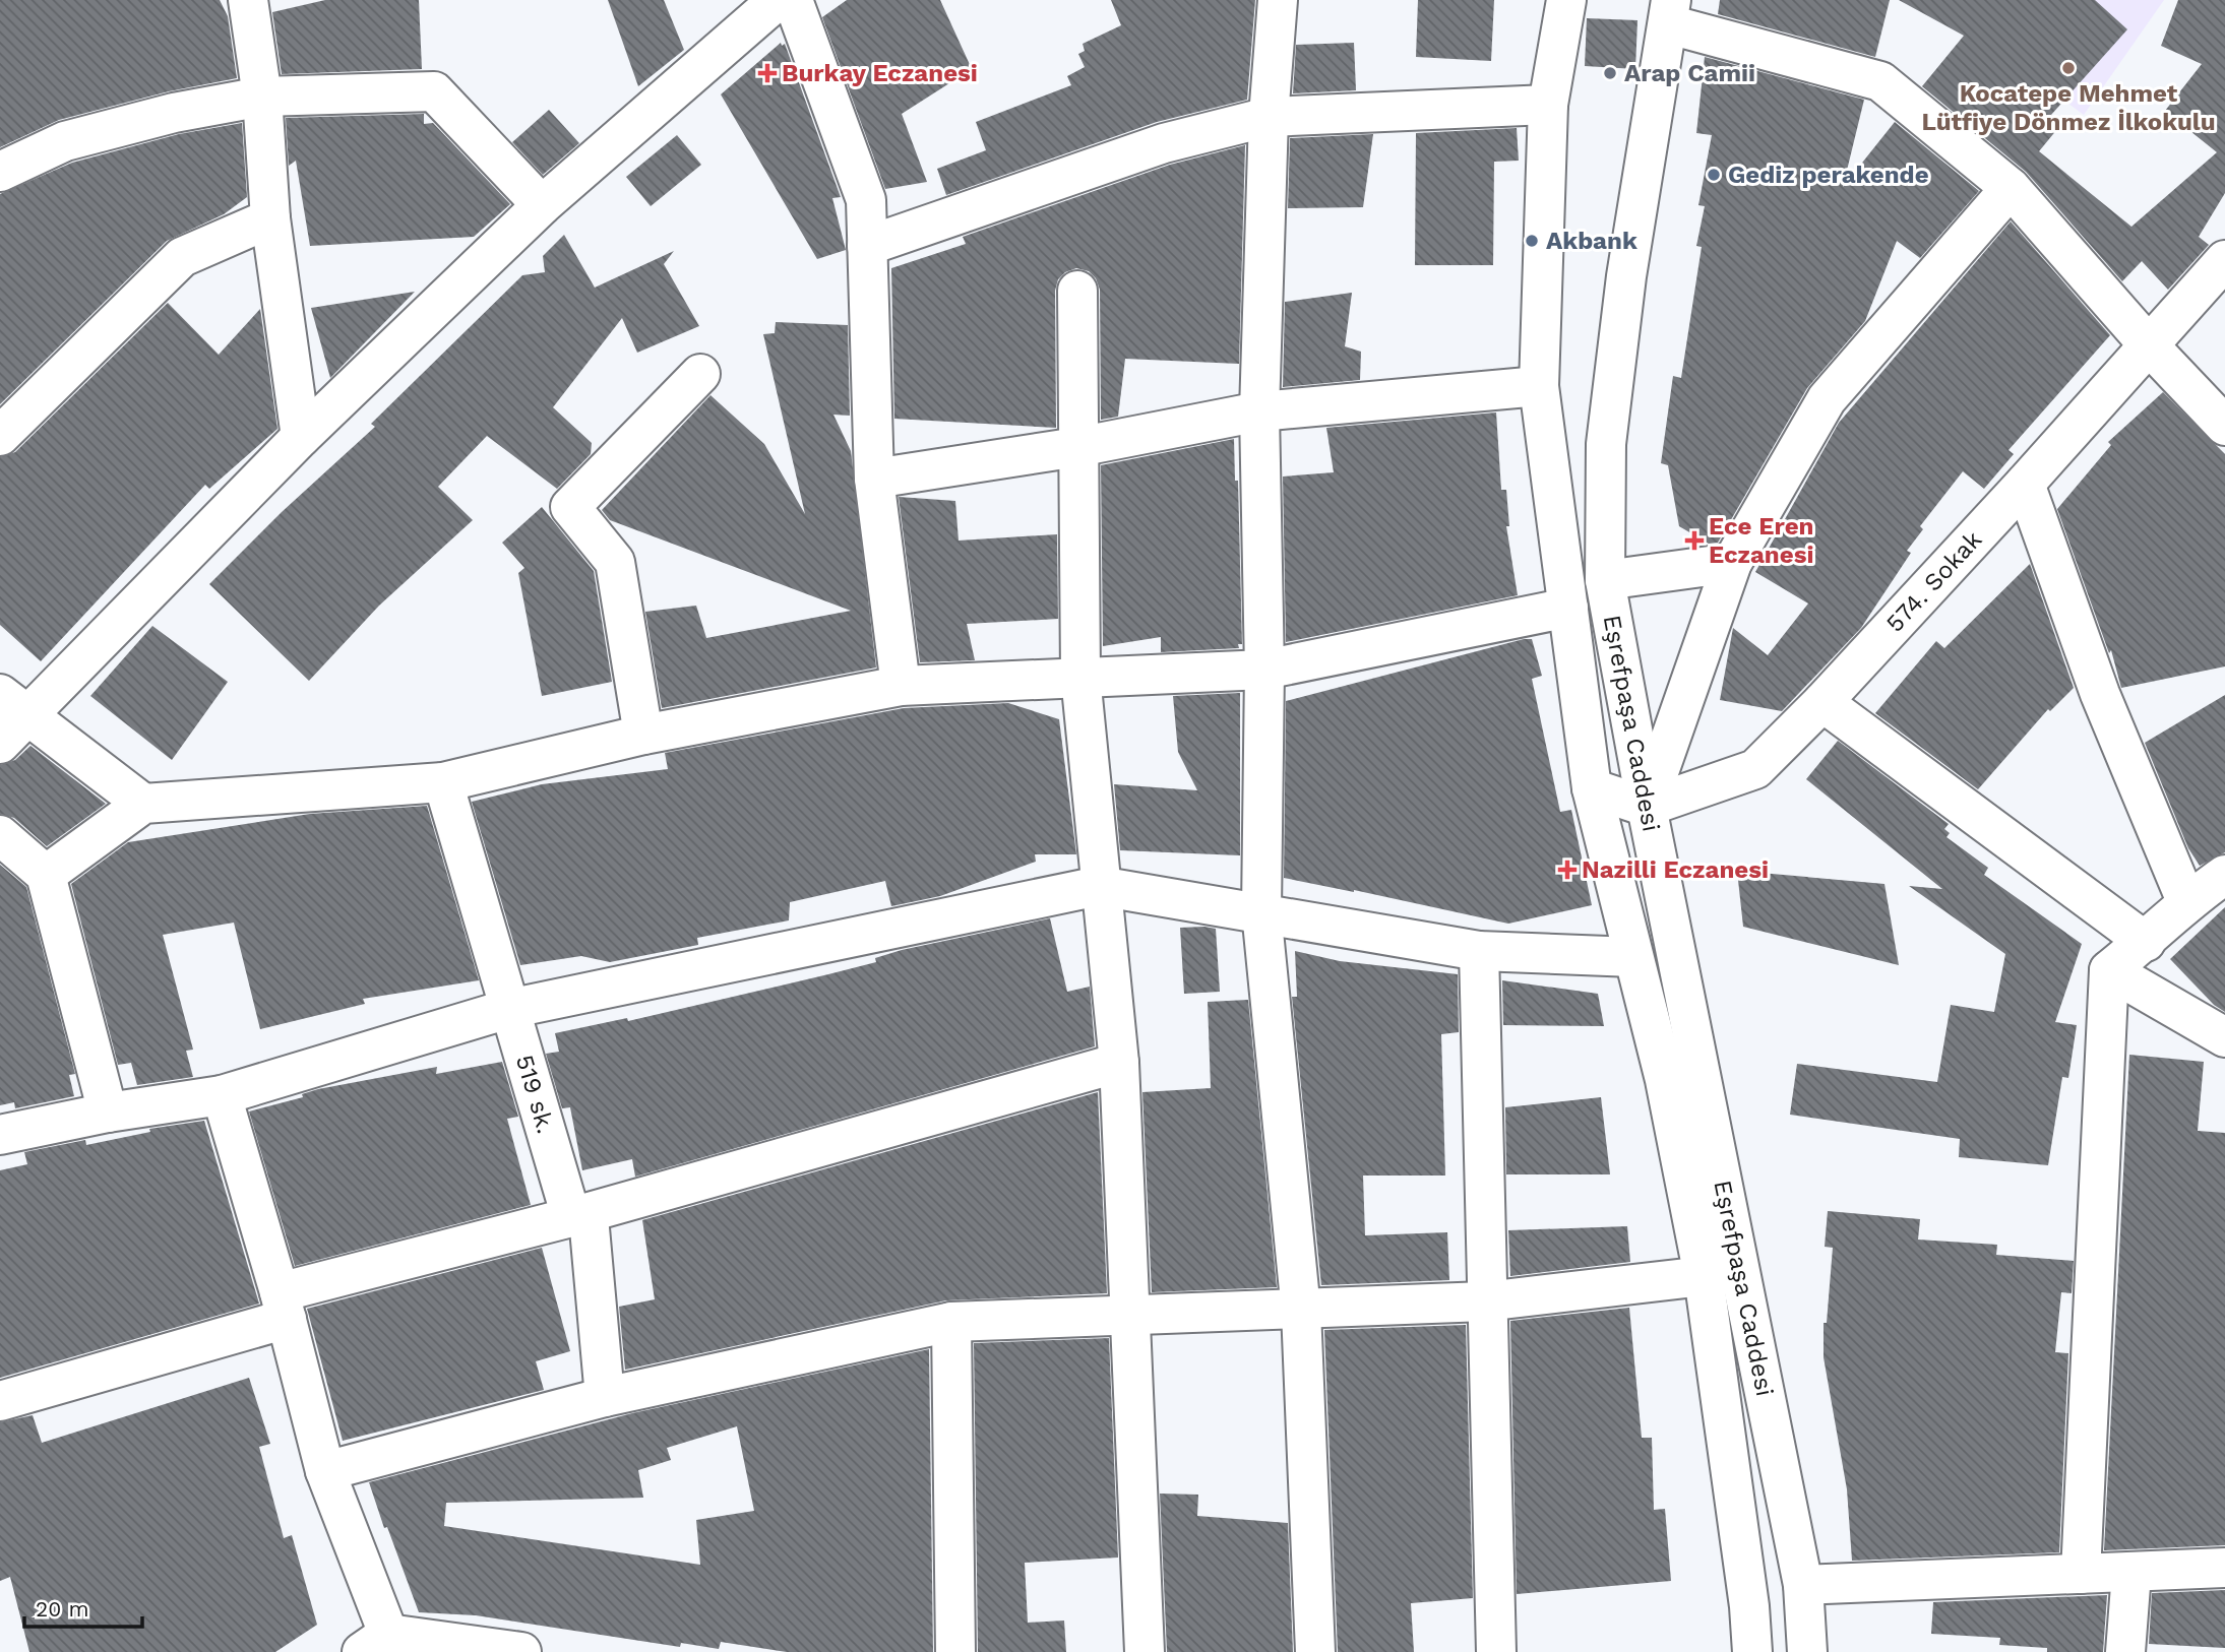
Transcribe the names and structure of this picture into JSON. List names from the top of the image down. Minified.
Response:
{"streets":{"street":["574. Sokak","Eşrefpaşa Caddesi","519 sk."]},"crossings":[["574. Sokak","Eşrefpaşa Caddesi"]],"places":{"other":["Kocatepe Mehmet Lütfiye Dönmez İlkokulu","Arap Camii","Gediz perakende","Akbank"],"health":["Burkay Eczanesi","Ece Eren Eczanesi","Nazilli Eczanesi"]},"scale_bar":"20 m"}
